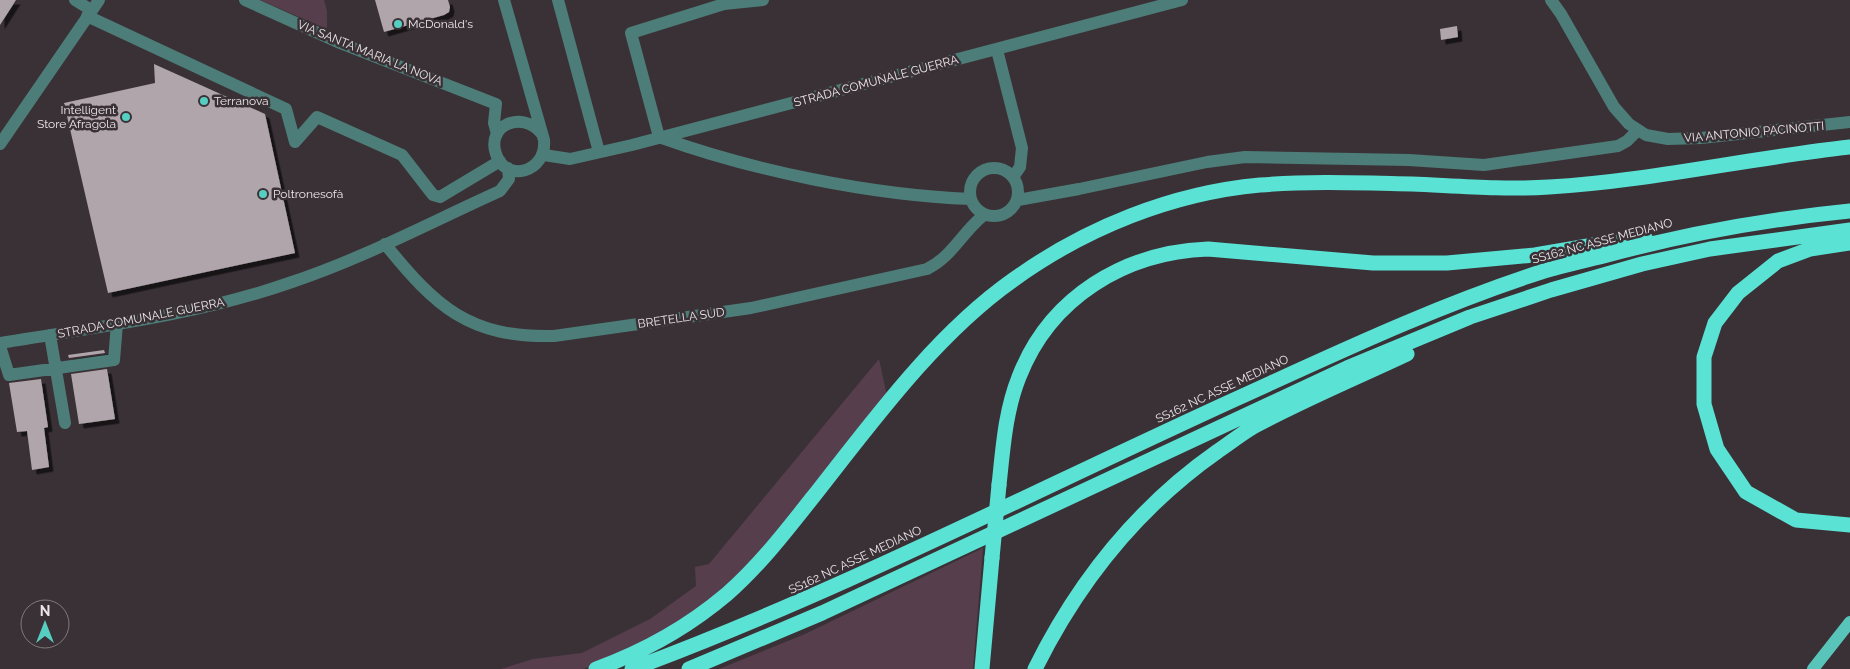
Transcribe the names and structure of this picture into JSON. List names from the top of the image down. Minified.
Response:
{"streets":{"highway":["SS162 NC ASSE MEDIANO"],"street":["VIA SANTA MARIA LA NOVA","STRADA COMUNALE GUERRA","VIA ANTONIO PACINOTTI","BRETELLA SUD"]},"crossings":[["VIA SANTA MARIA LA NOVA","STRADA COMUNALE GUERRA"],["STRADA COMUNALE GUERRA","BRETELLA SUD"]],"places":["McDonald's","Terranova","Intelligent Store Afragola","Poltronesofà"],"north":"top"}
